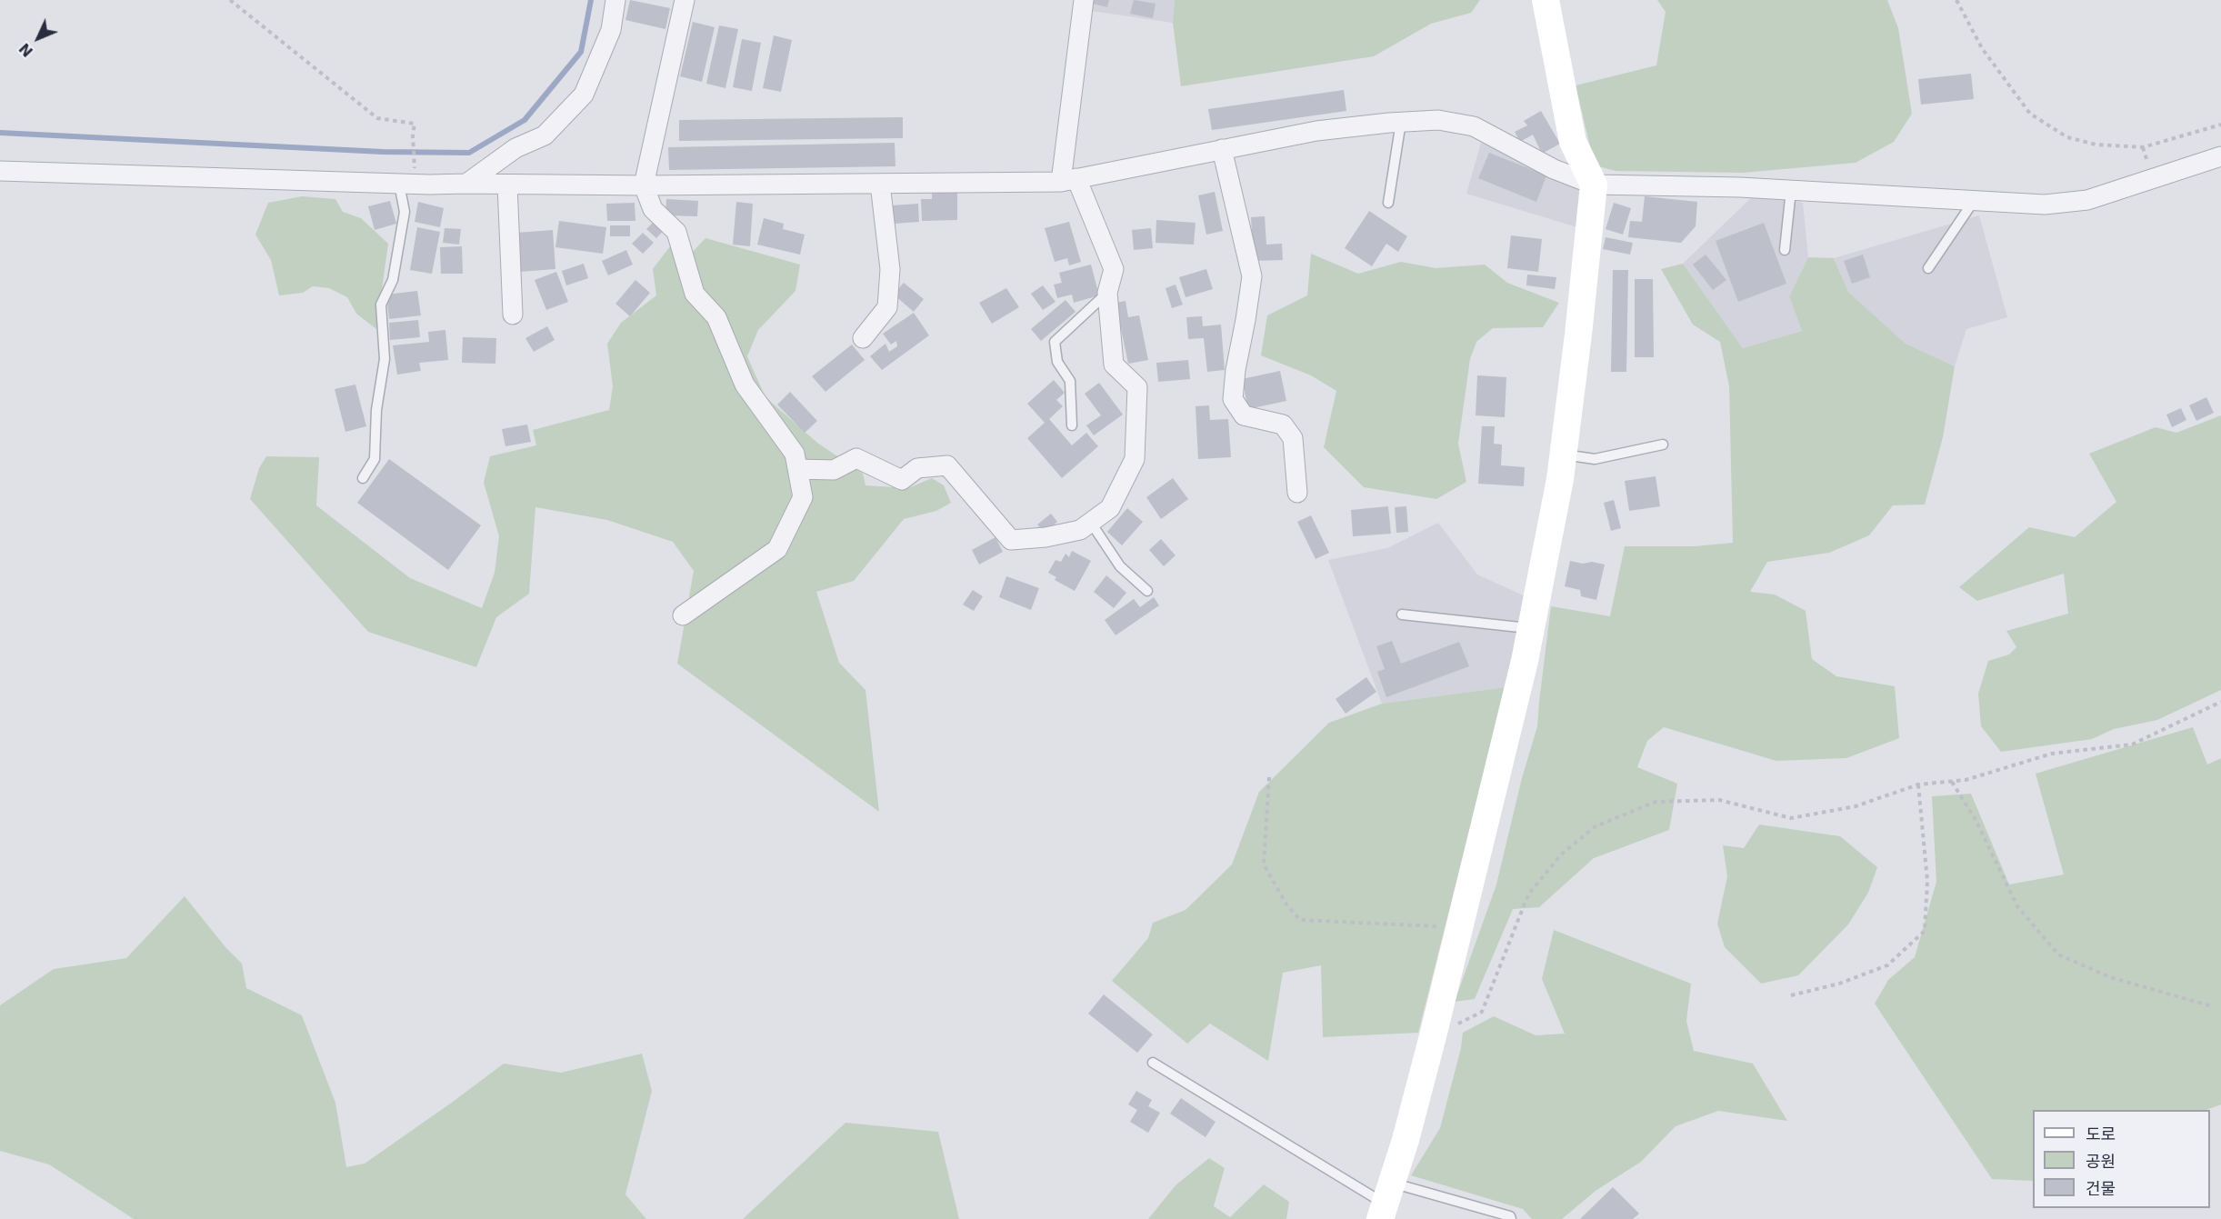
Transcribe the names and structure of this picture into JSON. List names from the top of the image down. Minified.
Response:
{"legend":["도로","공원","건물"],"north":"bottom left"}
